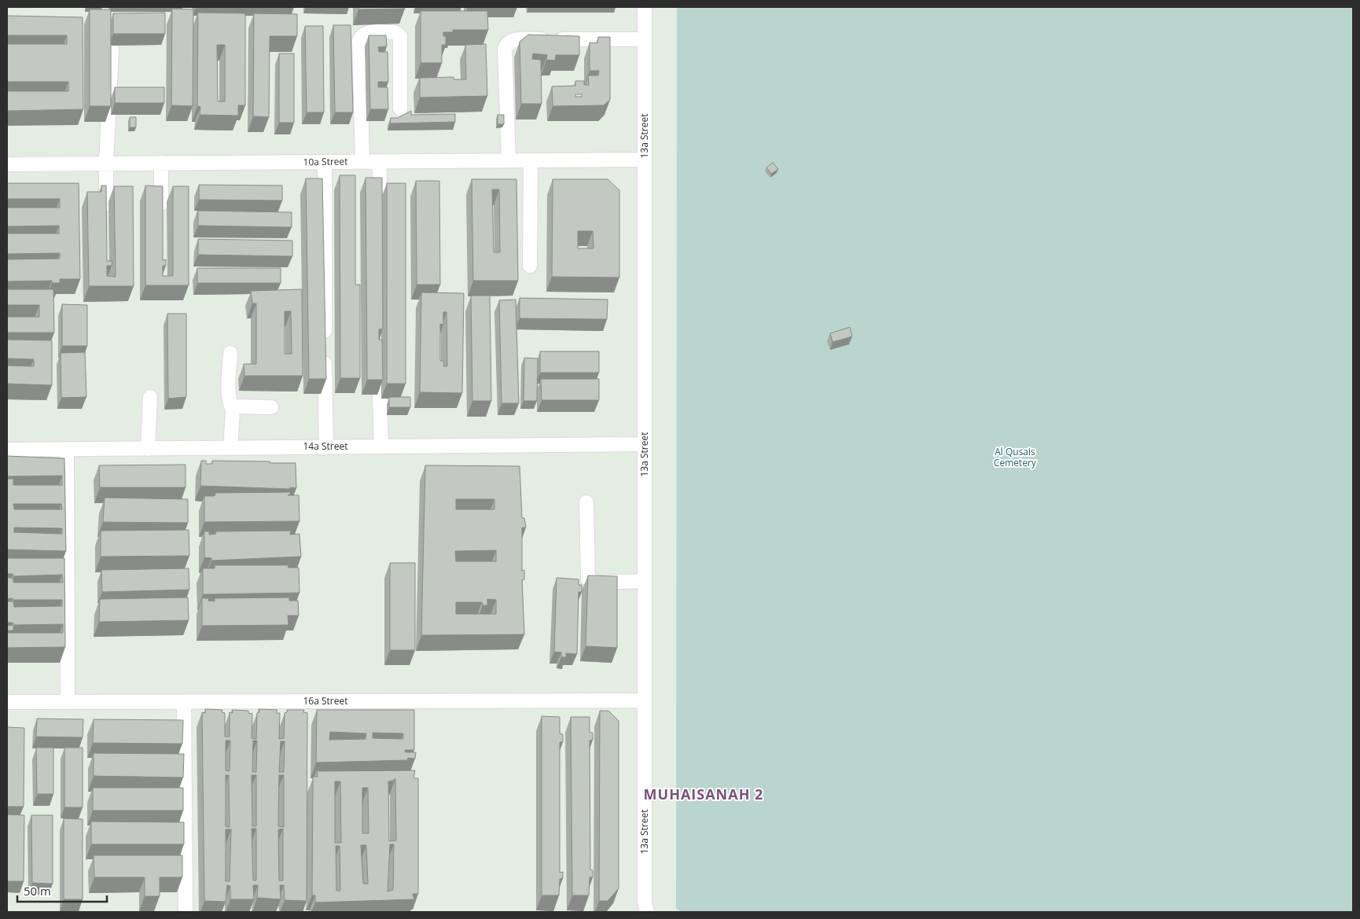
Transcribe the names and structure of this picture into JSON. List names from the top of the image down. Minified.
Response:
{"streets":{"street":["13a Street","10a Street","14a Street","16a Street"]},"crossings":[["13a Street","10a Street"],["13a Street","14a Street"],["13a Street","16a Street"]],"districts":["MUHAISANAH 2"],"parks":["Al Qusais Cemetery"],"scale_bar":"50 m"}
